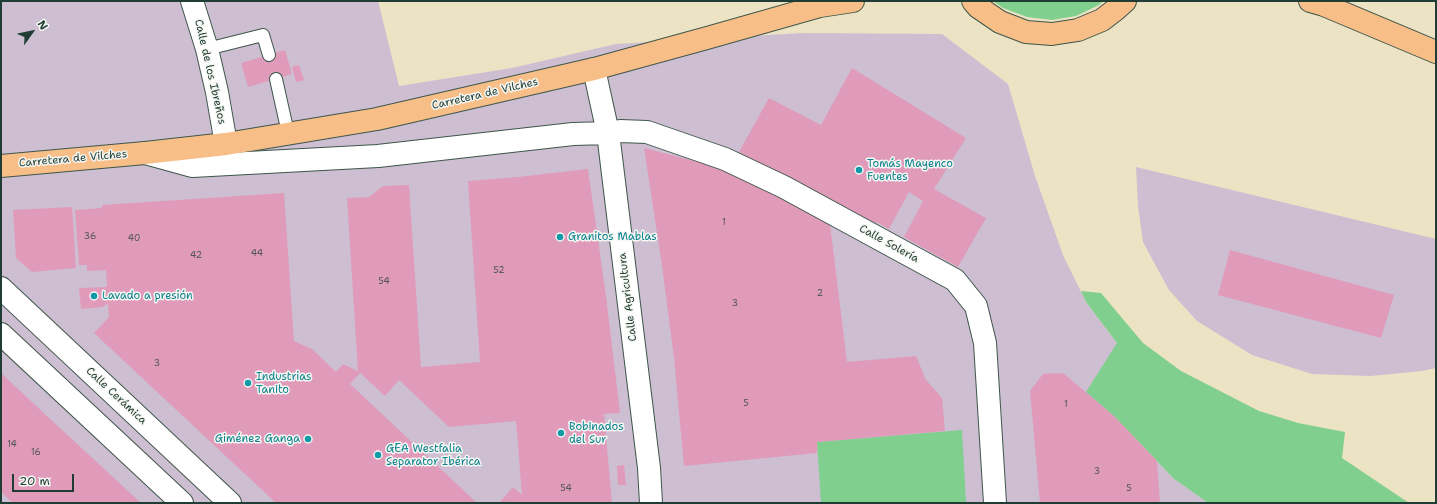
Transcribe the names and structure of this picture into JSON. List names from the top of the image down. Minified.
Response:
{"streets":{"main road":["Carretera de Vilches"],"street":["Calle de los Ibreños","Calle Solería","Calle Agricultura","Calle Cerámica"]},"crossings":[["Calle de los Ibreños","Carretera de Vilches"],["Carretera de Vilches","Calle Solería"],["Carretera de Vilches","Calle Agricultura"],["Calle Solería","Calle Agricultura"]],"places":["Tomás Mayenco Fuentes","Granitos Mablas","Lavado a presión","Industrias Tanito","Bobinados del Sur","Giménez Ganga","GEA Westfalia Separator Ibérica"],"house_numbers":["1","36","40","44","42","52","54","2","3","3","5","1","14","16","3","54","5"],"scale_bar":"20 m","north":"top right"}
